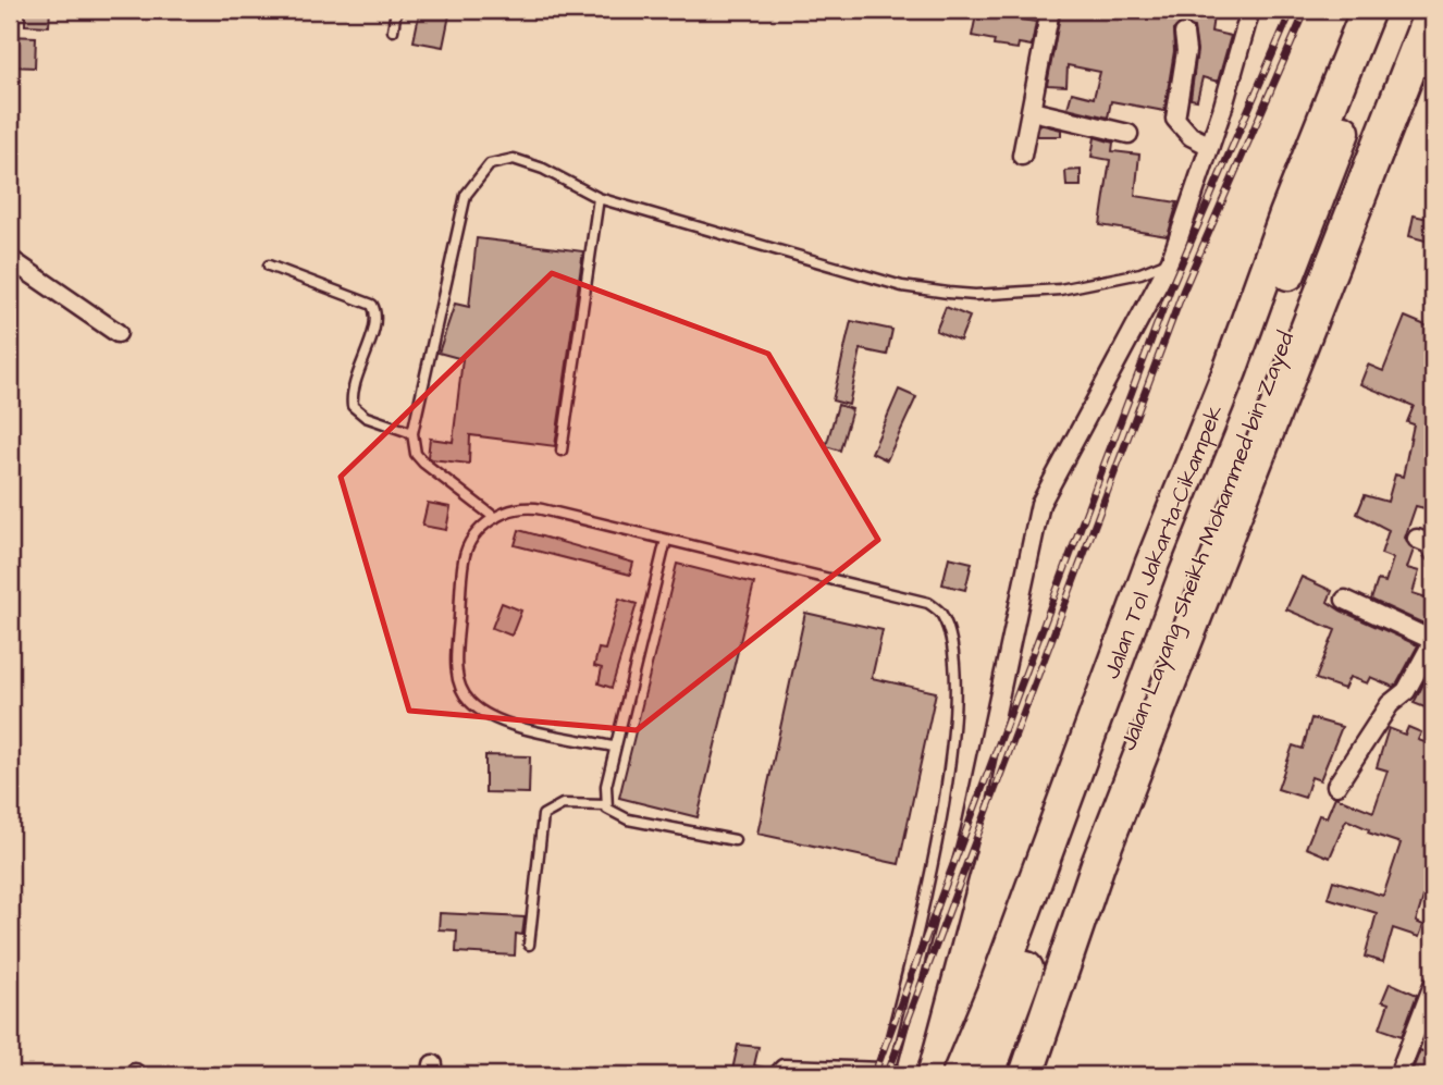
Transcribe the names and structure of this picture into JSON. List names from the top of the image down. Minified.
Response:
{"streets":{"highway":["Jalan Layang Sheikh Mohammed bin Zayed","Jalan Tol Jakarta–Cikampek"]}}
